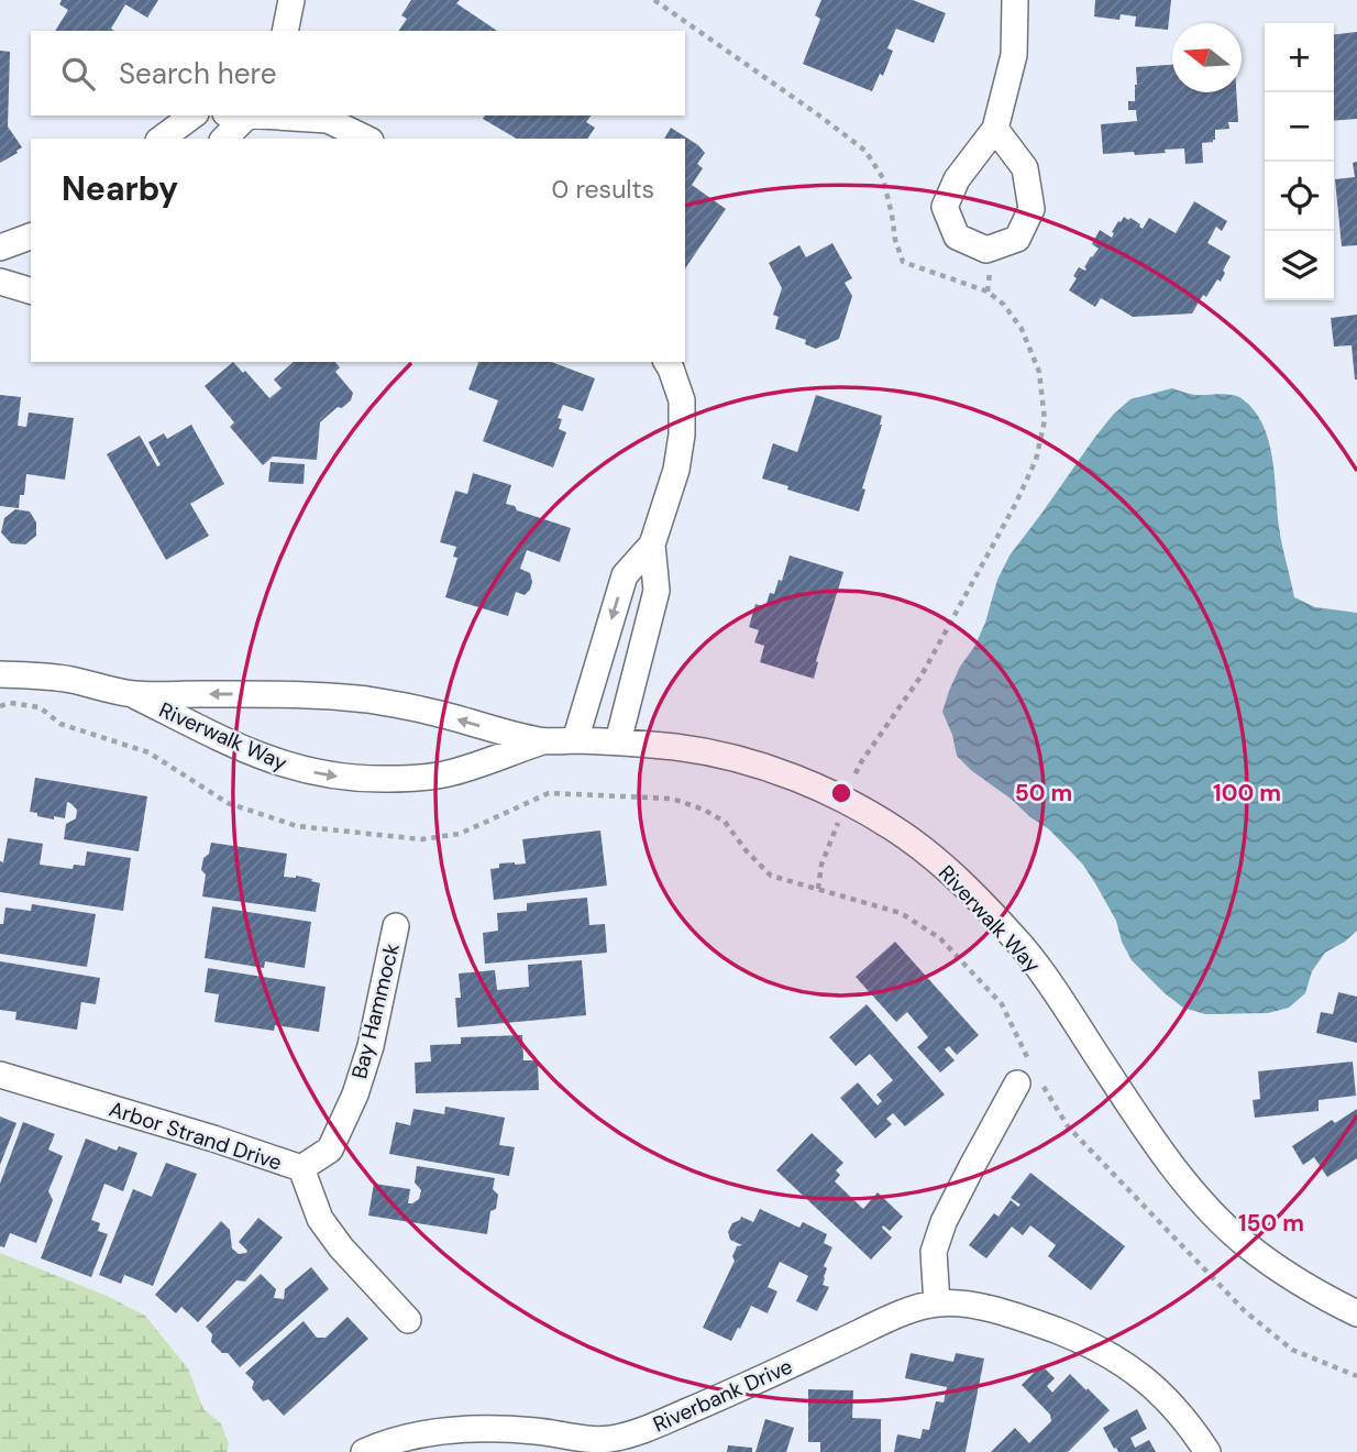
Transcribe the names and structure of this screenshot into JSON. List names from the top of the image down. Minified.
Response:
{"streets":{"street":["Riverwalk Way","Bay Hammock","Arbor Strand Drive","Riverbank Drive"]},"crossings":[["Bay Hammock","Arbor Strand Drive"]],"north":"left","page":{"map_buttons":["+","−"],"search":"Search here","heading":["Nearby","0 results"]},"rings":["50 m","100 m","150 m"]}
